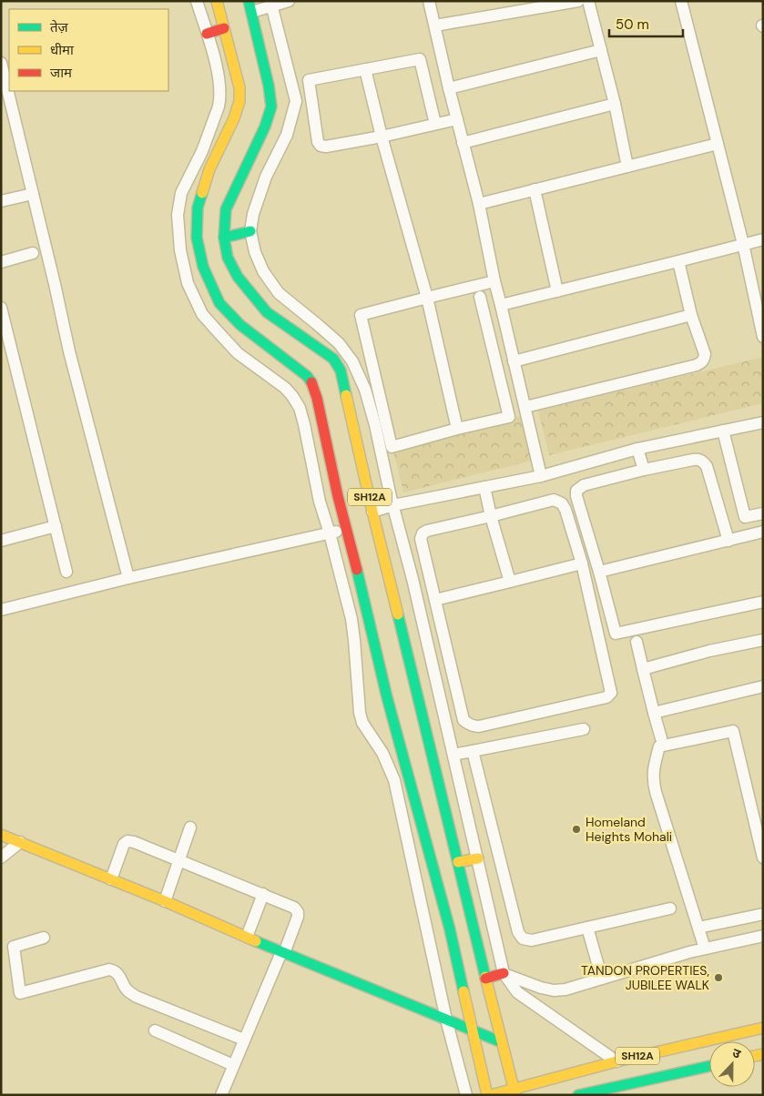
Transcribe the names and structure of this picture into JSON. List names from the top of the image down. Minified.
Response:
{"streets":{"main road":["SH12A"]},"places":["Homeland Heights Mohali","TANDON PROPERTIES, JUBILEE WALK"],"legend":["तेज़","धीमा","जाम"],"scale_bar":"50 m","north":"top"}
